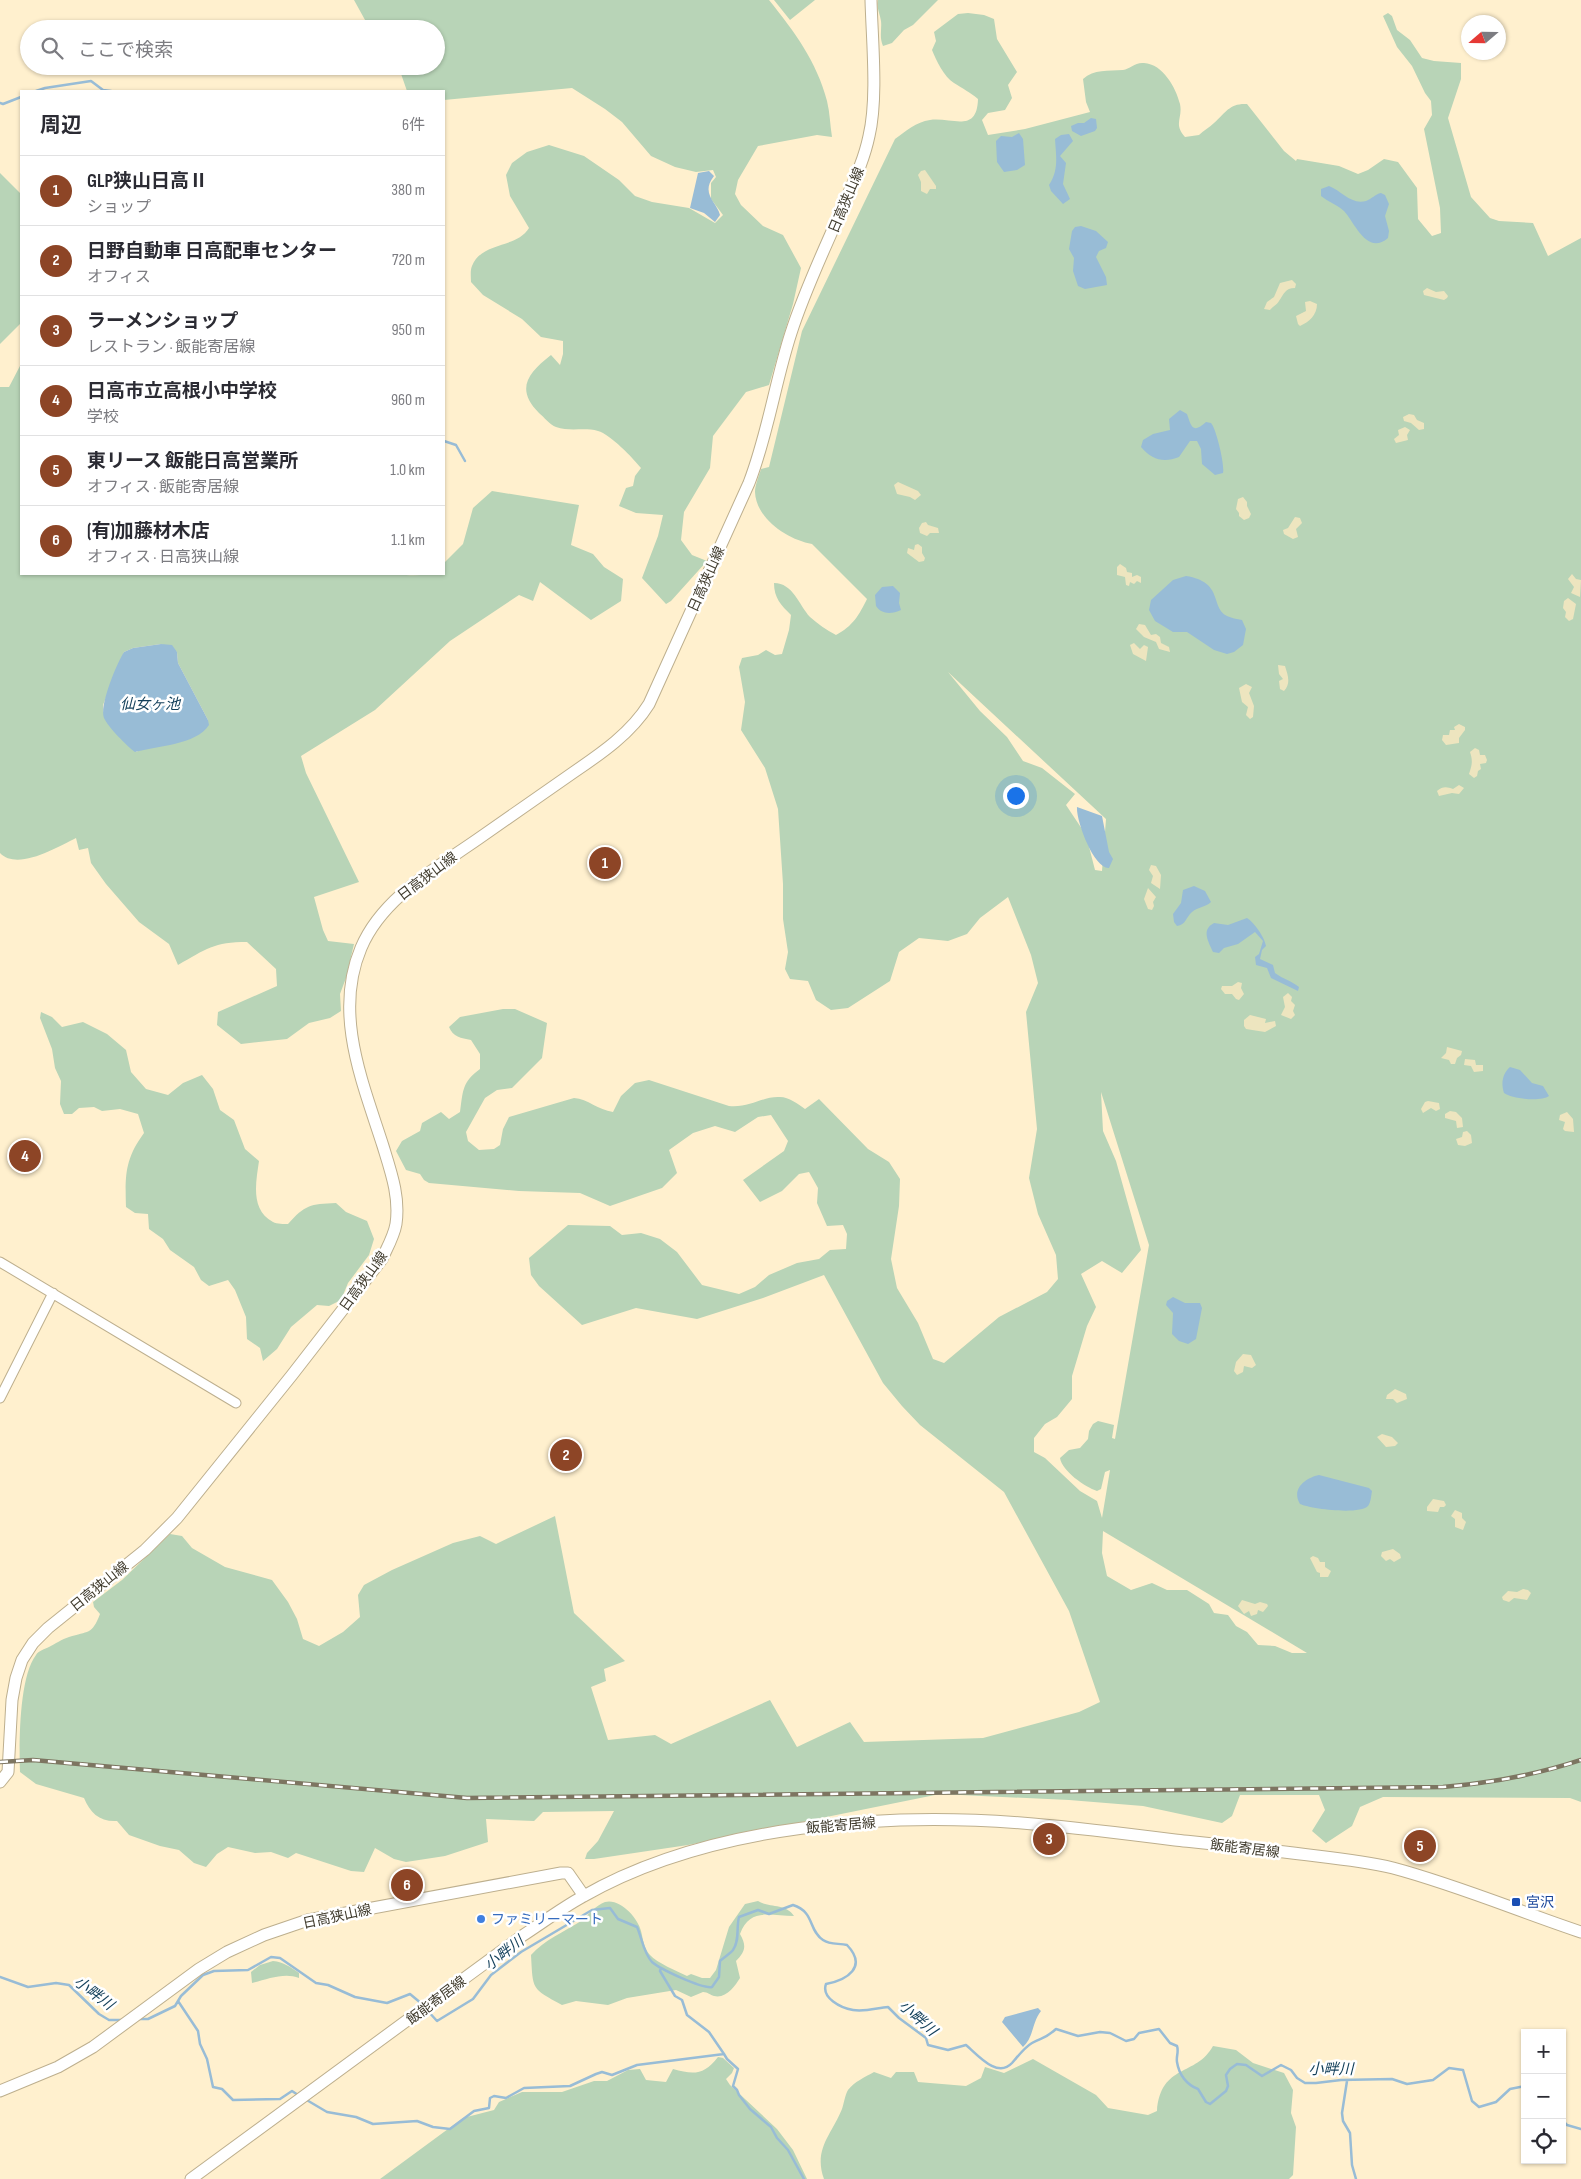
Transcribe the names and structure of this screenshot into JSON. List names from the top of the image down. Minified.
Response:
{"streets":{"main road":["日高狭山線","飯能寄居線"]},"crossings":[["日高狭山線","飯能寄居線"]],"water":["仙女ヶ池","小畔川"],"places":{"transit":["宮沢"],"other":["ファミリーマート"]},"north":"left","page":{"search":"ここで検索","heading":["周辺","6件"],"list":[{"mark":"1","name":"GLP狭山日高Ⅱ","note":"ショップ","value":"380 m"},{"mark":"2","name":"日野自動車 日高配車センター","note":"オフィス","value":"720 m"},{"mark":"3","name":"ラーメンショップ","note":"レストラン · 飯能寄居線","value":"950 m"},{"mark":"4","name":"日高市立高根小中学校","note":"学校","value":"960 m"},{"mark":"5","name":"東リース 飯能日高営業所","note":"オフィス · 飯能寄居線","value":"1.0 km"},{"mark":"6","name":"(有)加藤材木店","note":"オフィス · 日高狭山線","value":"1.1 km"}],"pins":["1","4","2","3","5","6"],"map_buttons":["+","−"]}}
